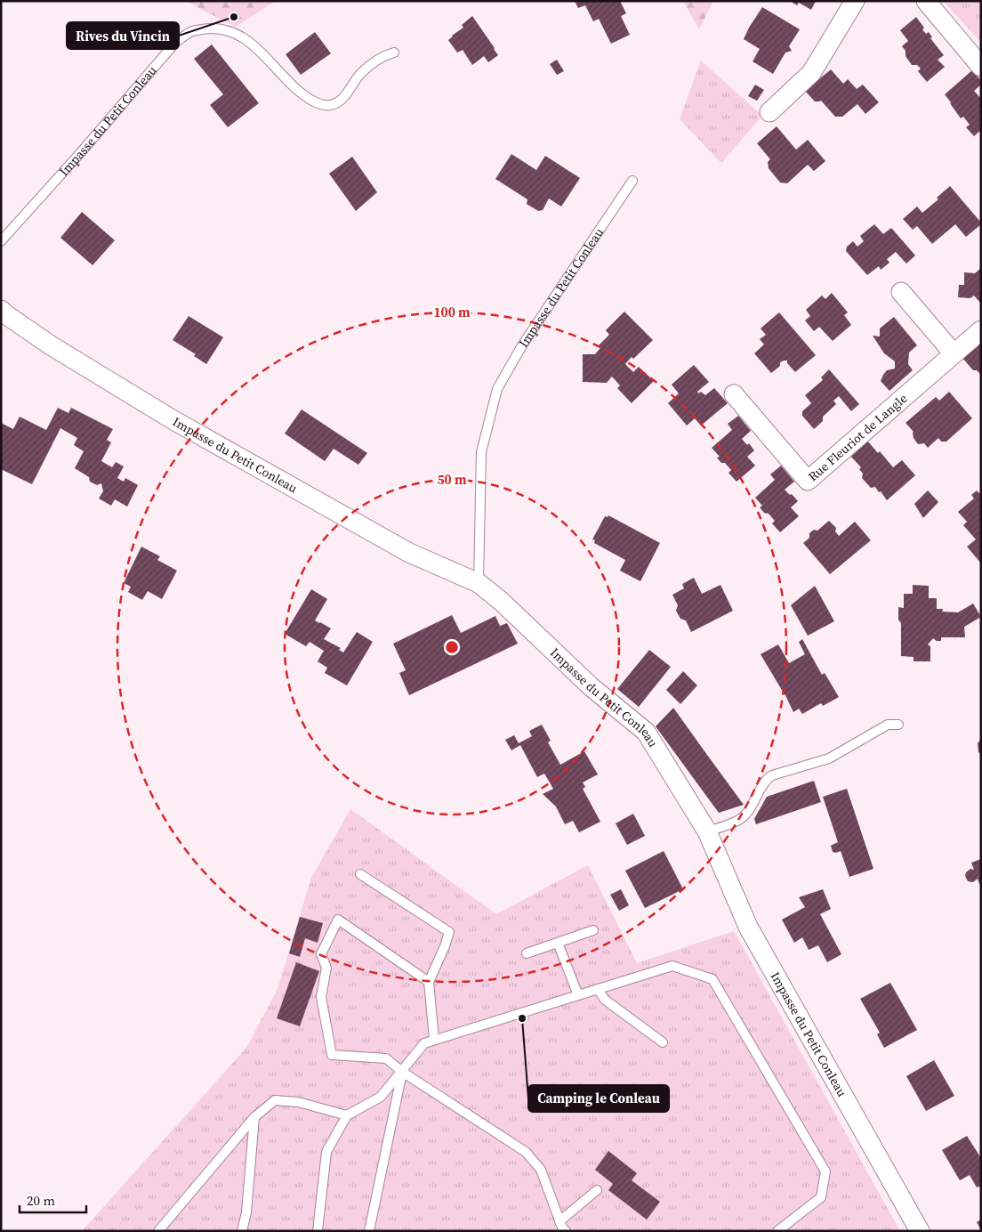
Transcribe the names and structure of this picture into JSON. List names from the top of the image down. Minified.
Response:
{"streets":{"street":["Impasse du Petit Conleau","Rue Fleuriot de Langle"]},"places":["Rives du Vincin","Camping le Conleau"],"scale_bar":"20 m","rings":["100 m","50 m"]}
